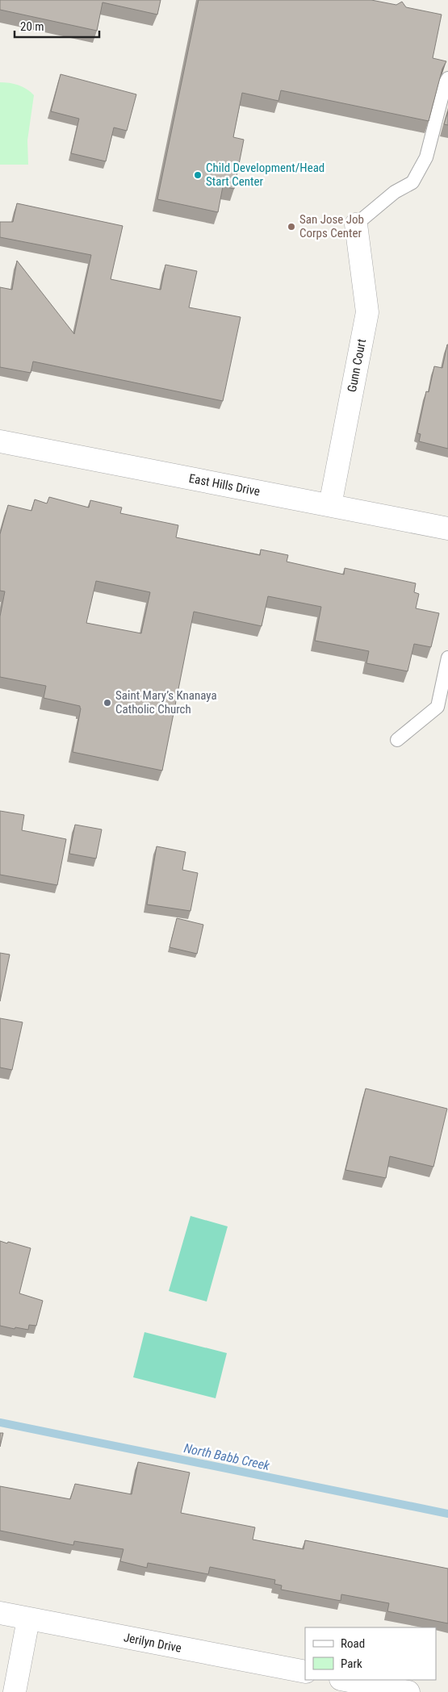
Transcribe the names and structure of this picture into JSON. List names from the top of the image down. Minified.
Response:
{"streets":{"street":["Gunn Court","East Hills Drive","Jerilyn Drive"]},"crossings":[["Gunn Court","East Hills Drive"]],"water":["North Babb Creek"],"places":["Child Development/Head Start Center","San Jose Job Corps Center","Saint Mary’s Knanaya Catholic Church"],"legend":["Road","Park"],"scale_bar":"20 m"}
